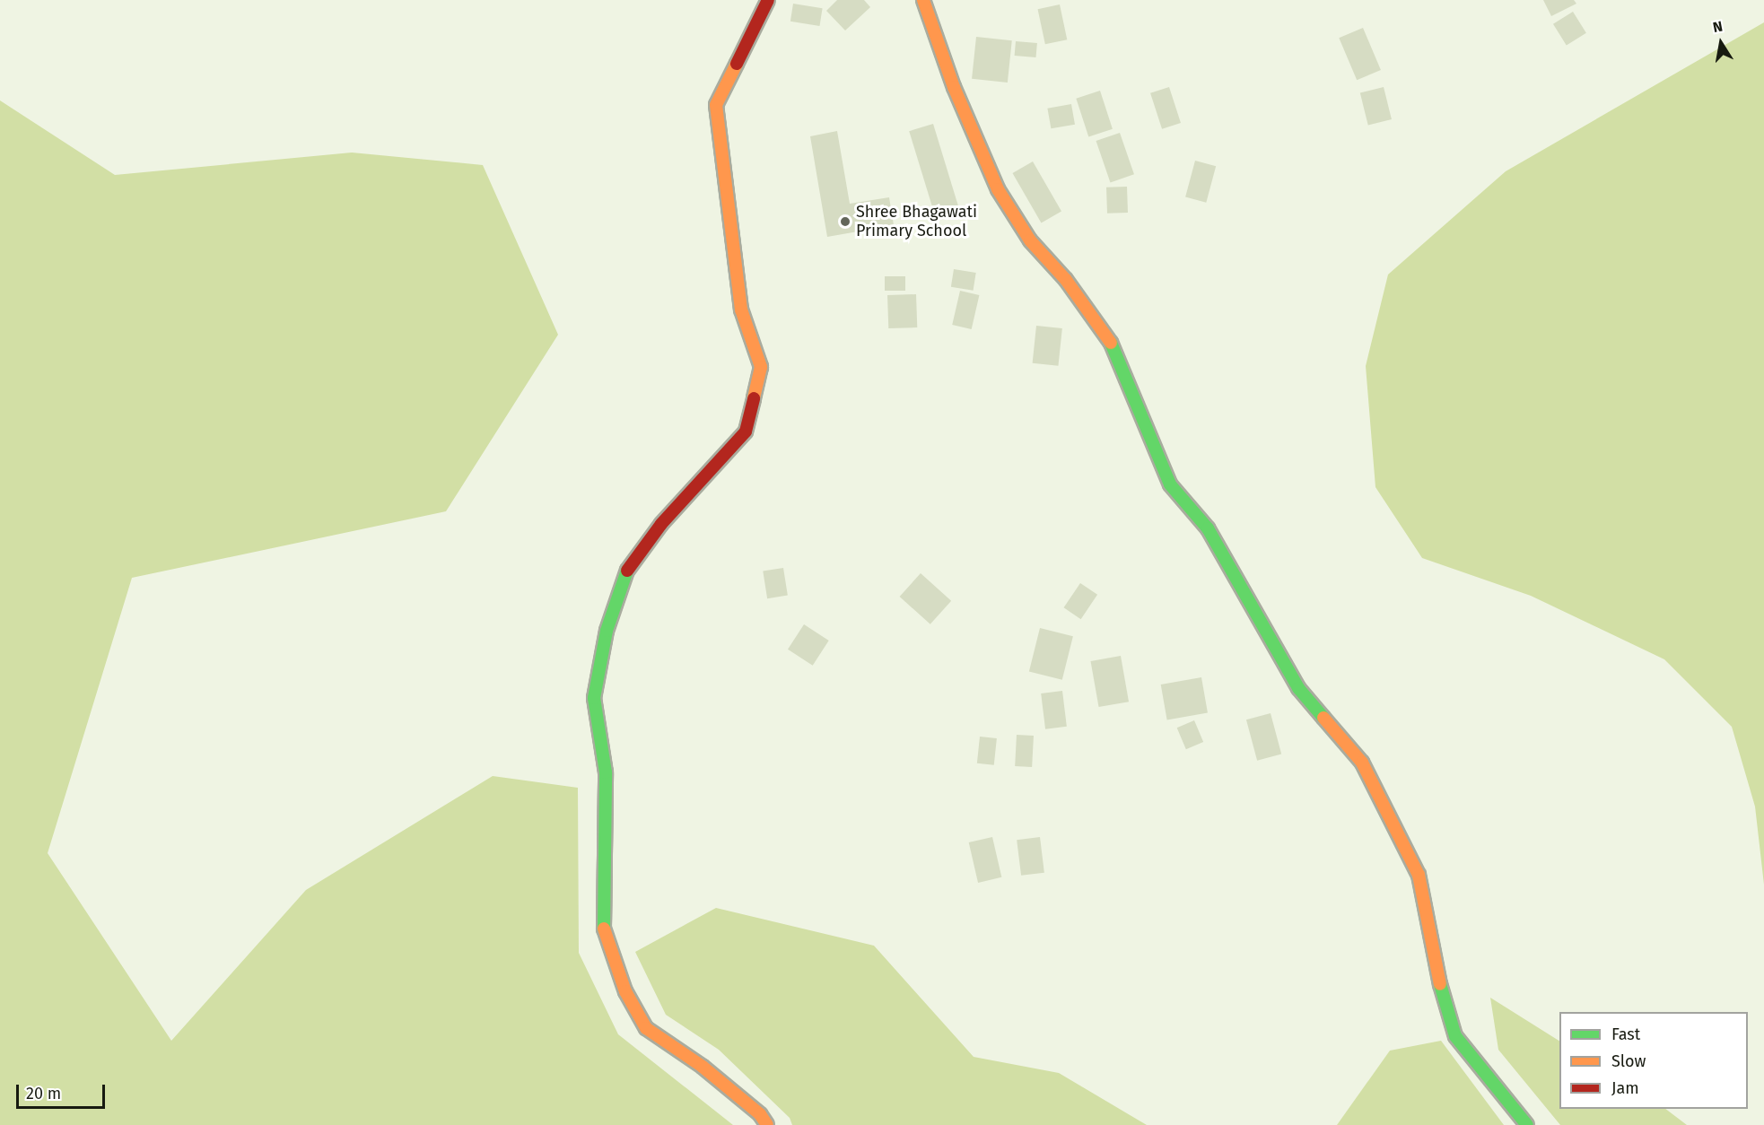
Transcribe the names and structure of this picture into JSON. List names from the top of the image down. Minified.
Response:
{"places":["Shree Bhagawati Primary School"],"legend":["Fast","Slow","Jam"],"scale_bar":"20 m","north":"top"}
